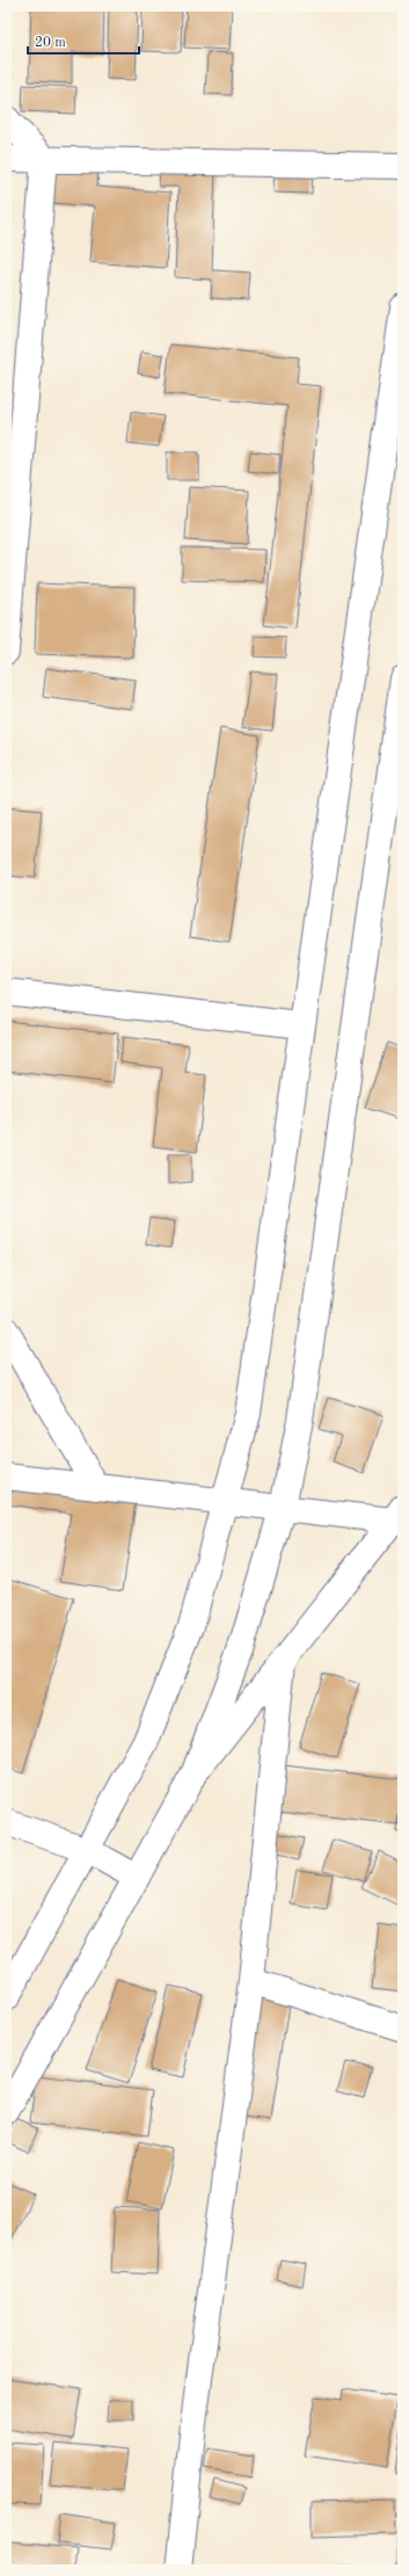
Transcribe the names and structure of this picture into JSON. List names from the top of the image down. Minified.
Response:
{"scale_bar":"20 m"}
